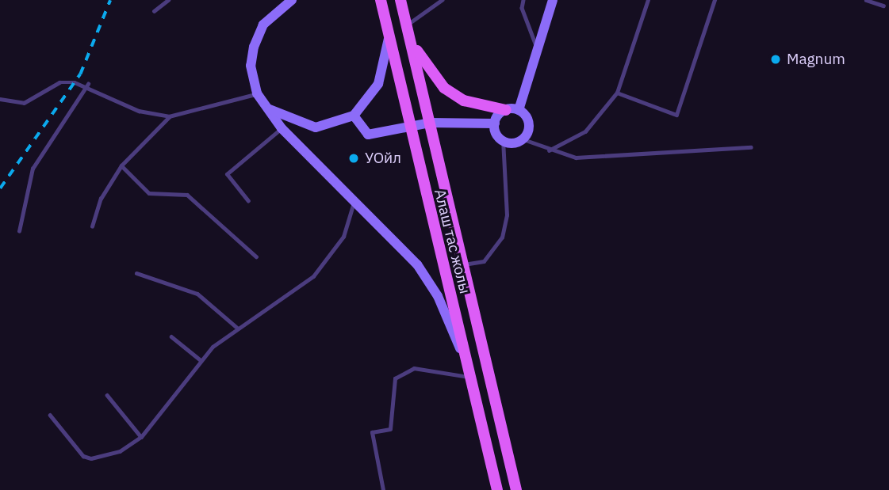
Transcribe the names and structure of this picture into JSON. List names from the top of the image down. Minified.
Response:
{"streets":{"main road":["Алаш тас жолы"]},"places":["Magnum","УОйл"]}
